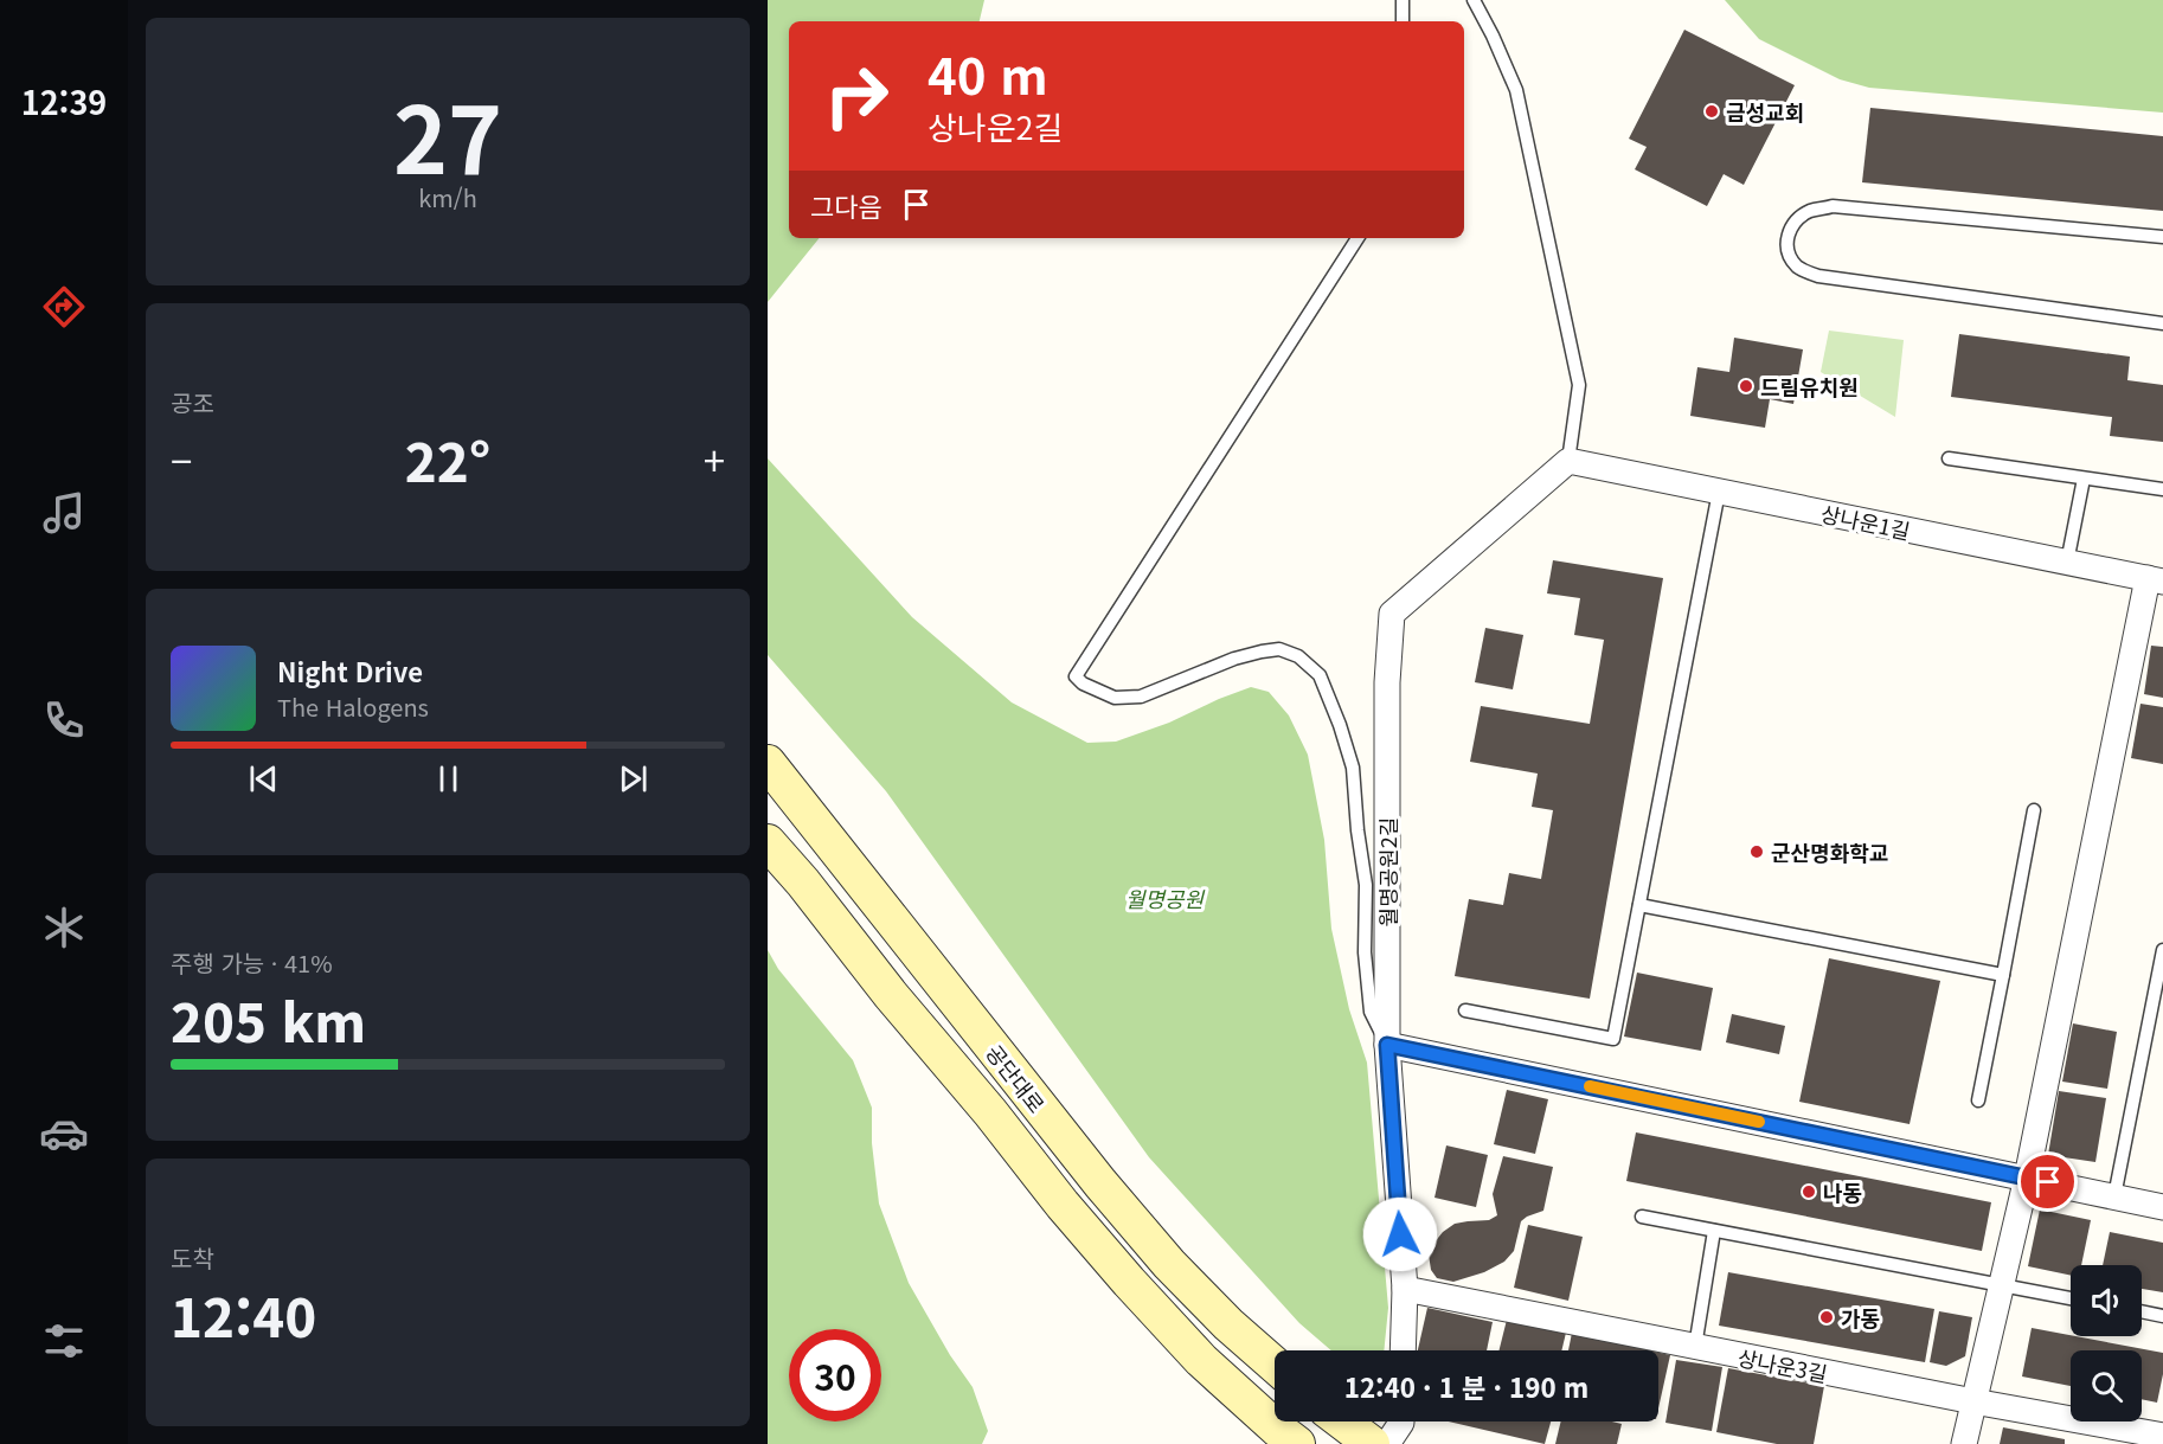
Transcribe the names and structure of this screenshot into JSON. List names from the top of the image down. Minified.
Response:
{"streets":{"street":["상나운1길","월명공원2길","공단대로","상나운3길"]},"crossings":[["상나운1길","월명공원2길"],["월명공원2길","상나운3길"]],"parks":["월명공원"],"places":["금성교회","드림유치원","군산명화학교","나동","가동"],"page":{"tabs":"12:39","tile":[["27","km/h"],"공조",["주행 가능 · 41%","205 km"],["도착","12:40"]],"turn":["40 m","상나운2길"],"then":"그다음","heat":["−","22°","+"],"song":["Night Drive","The Halogens"],"limit":"30","trip":"12:40 · 1 분 · 190 m"}}
